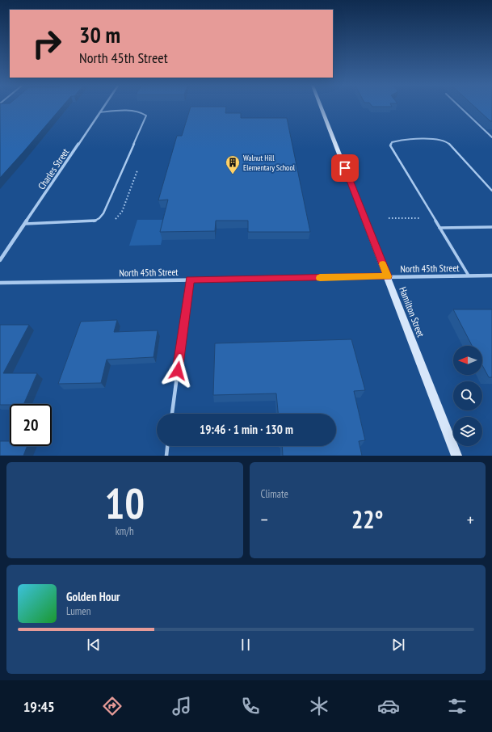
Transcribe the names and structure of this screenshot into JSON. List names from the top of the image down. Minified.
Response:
{"streets":{"main road":["Hamilton Street"],"street":["Charles Street","North 45th Street"]},"crossings":[["North 45th Street","Hamilton Street"]],"places":{"building":["Walnut Hill Elementary School"]},"north":"left","page":{"turn":["30 m","North 45th Street"],"limit":"20","trip":"19:46 · 1 min · 130 m","tile":[["10","km/h"],"Climate"],"heat":["−","22°","+"],"song":["Golden Hour","Lumen"],"tabs":"19:45"}}
